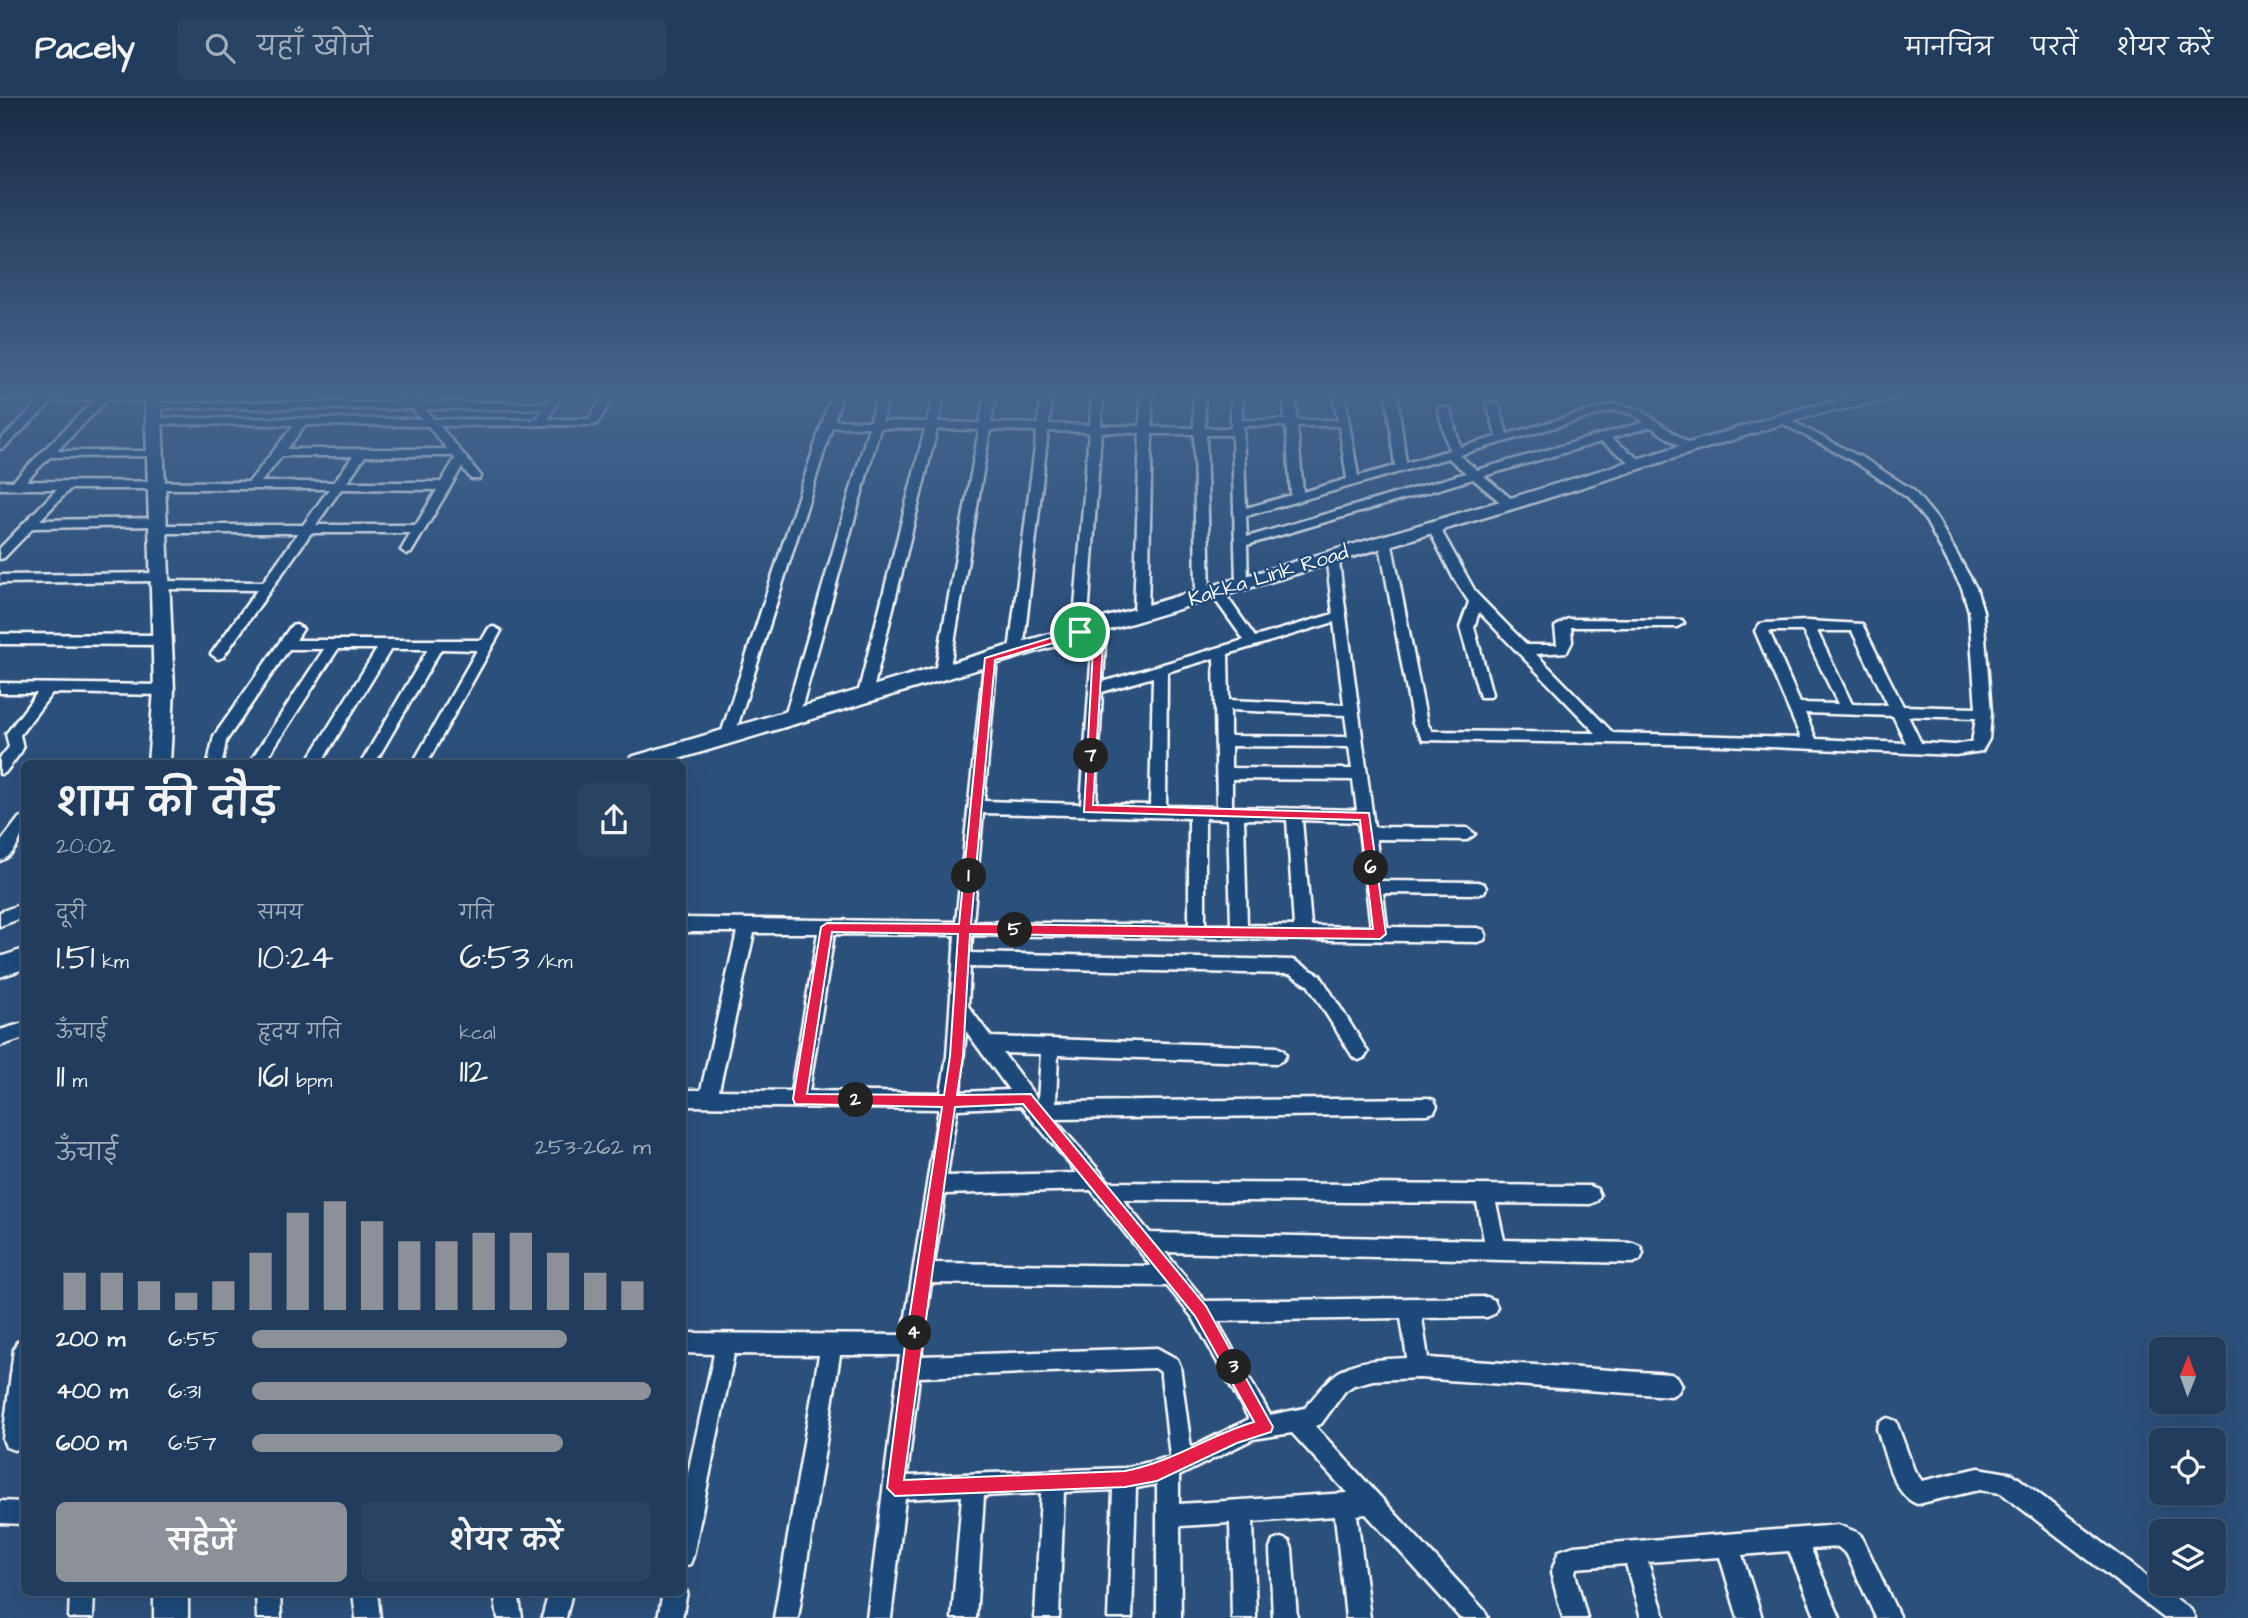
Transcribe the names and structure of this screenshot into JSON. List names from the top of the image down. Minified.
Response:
{"streets":{"street":["Kakka Link Road"]},"north":"top","page":{"header":"Pacely","search":"यहाँ खोजें","nav":["मानचित्र","परतें","शेयर करें"],"pins":["7","6","1","5","2","4","3"],"heading":["शाम की दौड़","20:02"],"stats":[["दूरी","1.51 km"],["समय","10:24"],["गति","6:53 /km"],["ऊँचाई","11 m"],["हृदय गति","161 bpm"],["kcal","112"]],"chart":["ऊँचाई","253–262 m"],"list":[{"name":"200 m","note":"6:55"},{"name":"400 m","note":"6:31"},{"name":"600 m","note":"6:57"}],"buttons":["सहेजें","शेयर करें"]}}
